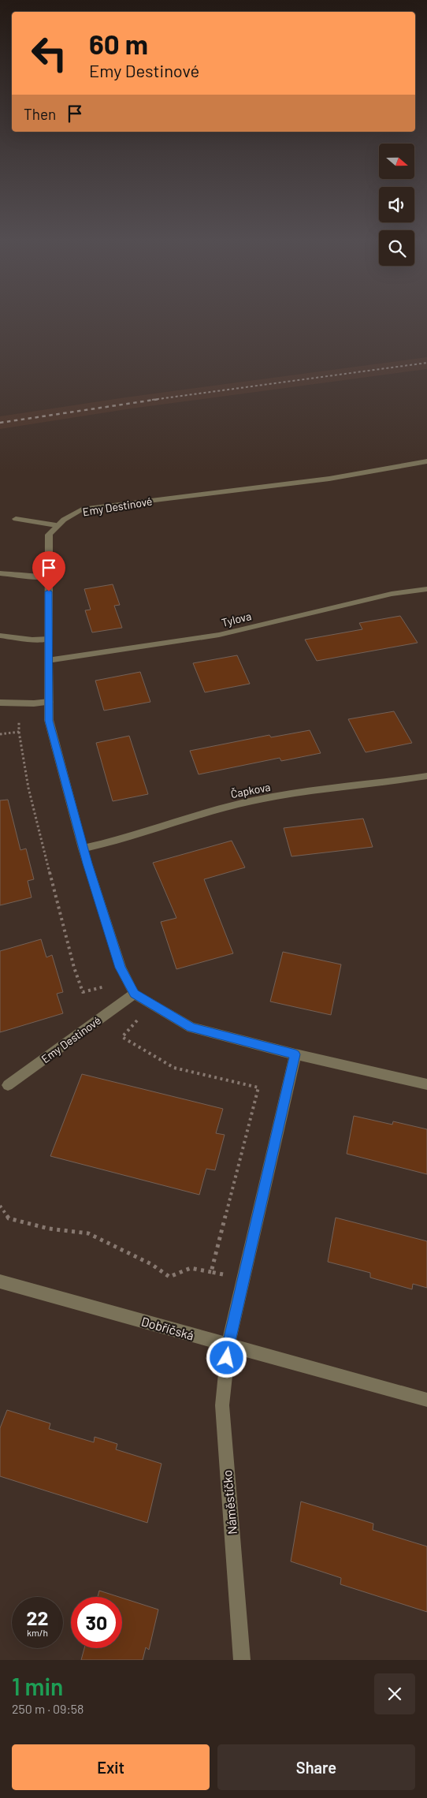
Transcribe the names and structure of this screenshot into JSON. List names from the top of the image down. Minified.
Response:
{"streets":{"street":["Emy Destinové","Tylova","Čapkova","Dobříčská","Náměstíčko"]},"crossings":[["Dobříčská","Náměstíčko"]],"north":"right","page":{"turn":["60 m","Emy Destinové"],"then":"Then","speed":"22 km/h","limit":"30","heading":["1 min","250 m · 09:58"],"buttons":["Exit","Share"]}}
